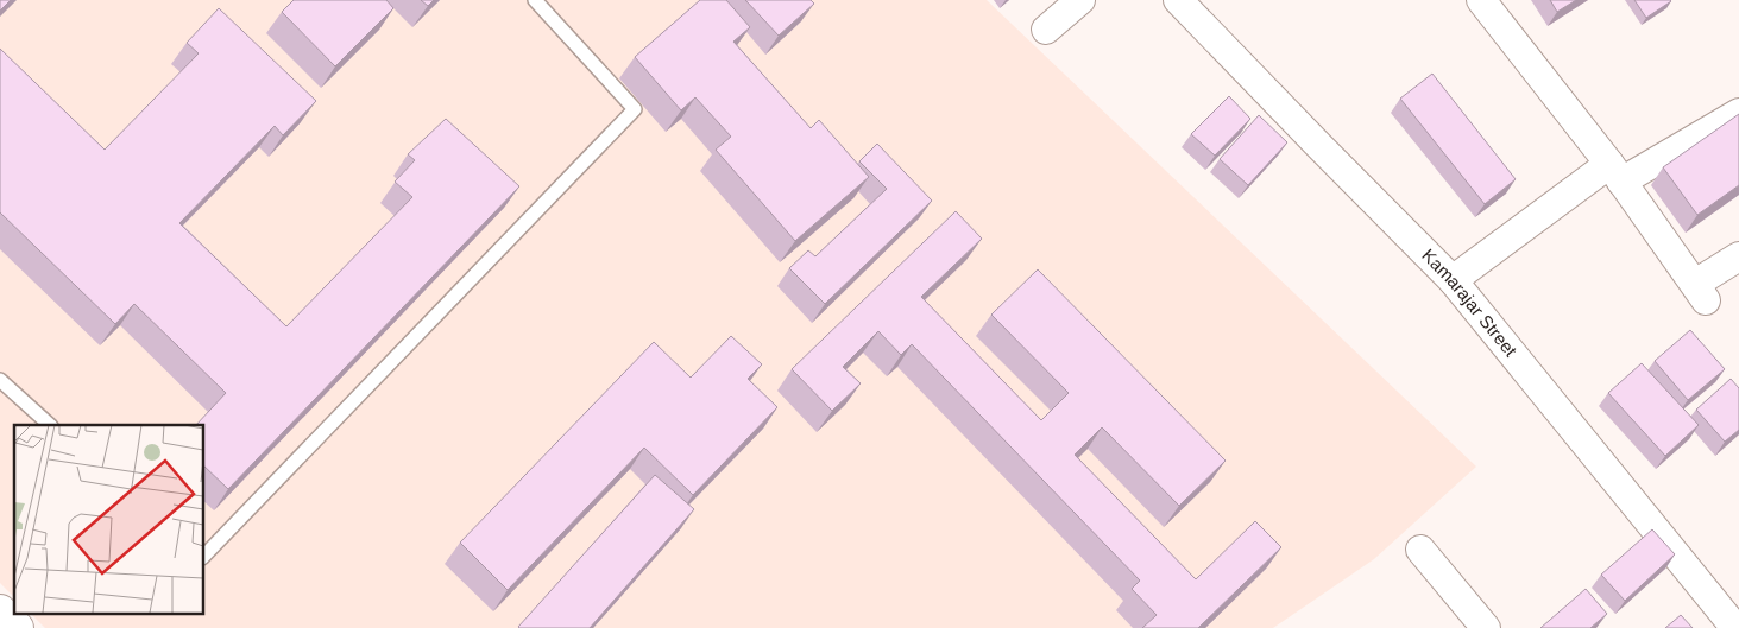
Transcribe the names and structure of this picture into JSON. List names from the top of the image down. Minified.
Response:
{"streets":{"street":["Kamarajar Street"]}}
